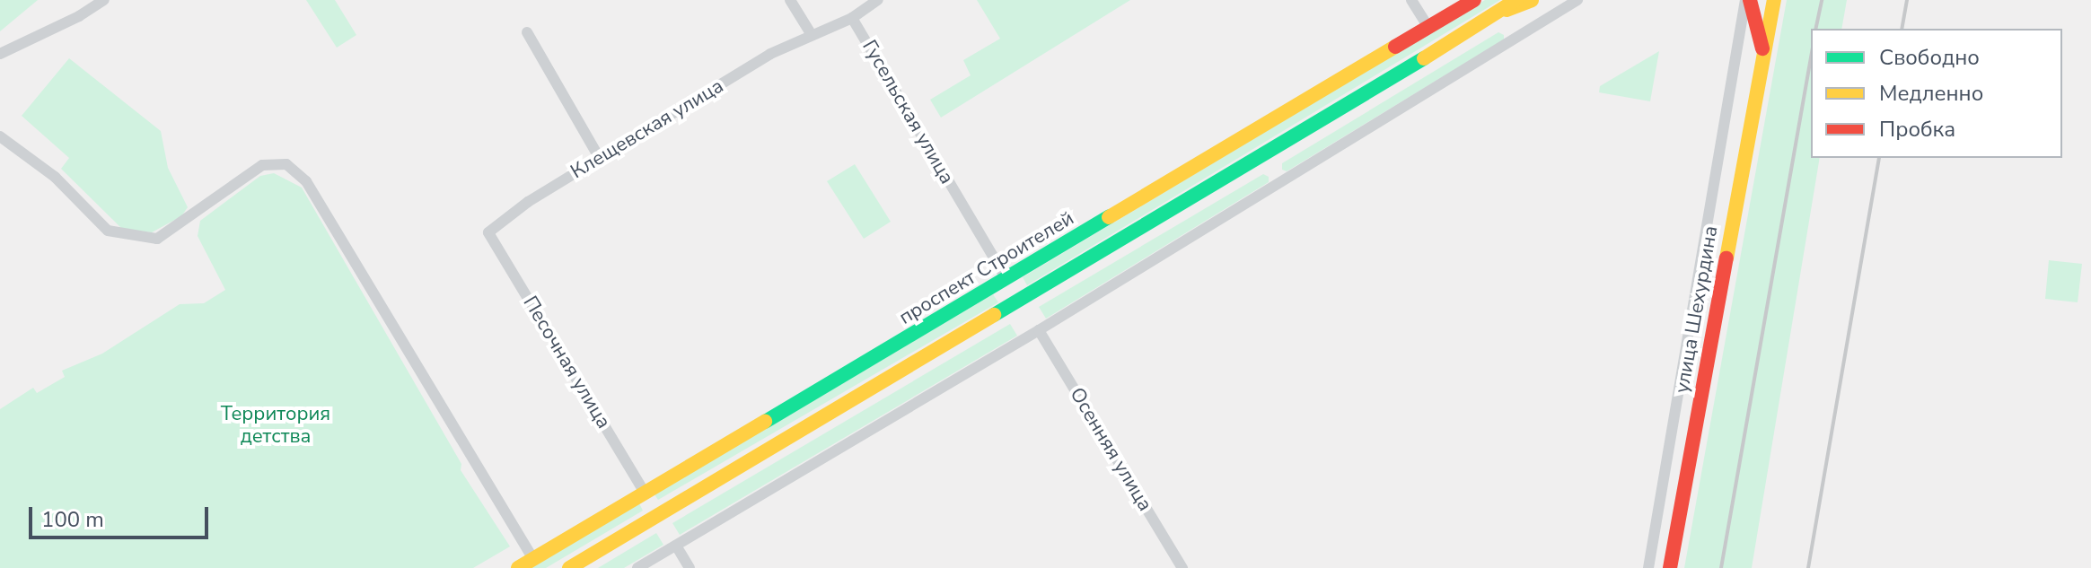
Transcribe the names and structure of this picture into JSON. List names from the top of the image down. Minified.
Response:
{"streets":{"main road":["проспект Строителей","улица Шехурдина"],"street":["Гусельская улица","Клещевская улица","Песочная улица","Осенняя улица"]},"crossings":[["Гусельская улица","Клещевская улица"],["Гусельская улица","проспект Строителей"],["Клещевская улица","Песочная улица"],["проспект Строителей","Песочная улица"]],"parks":["Территория детства"],"legend":["Свободно","Медленно","Пробка"],"scale_bar":"100 m"}
